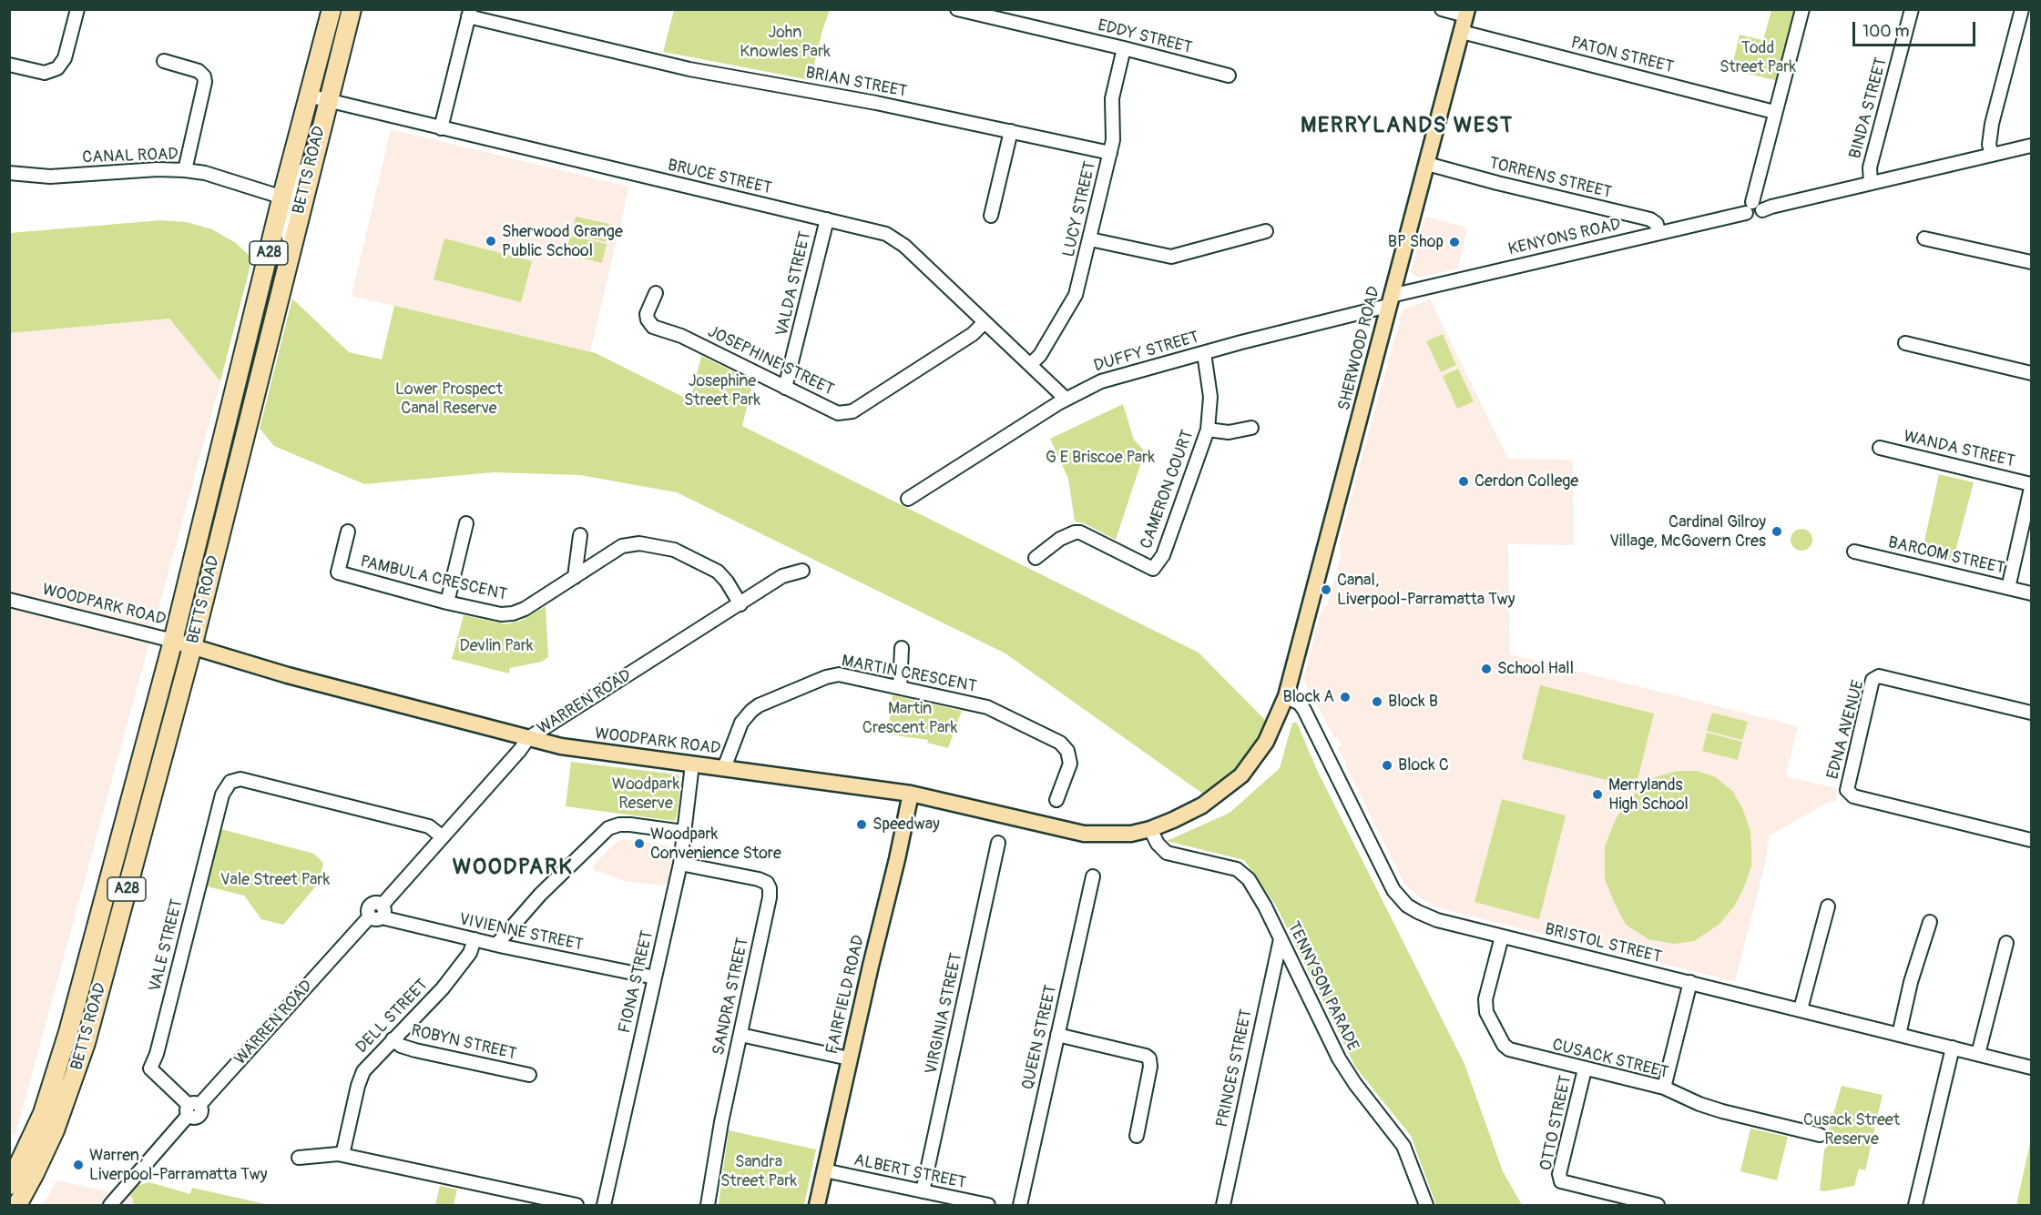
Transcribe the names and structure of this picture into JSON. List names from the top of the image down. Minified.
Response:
{"streets":{"highway":["BETTS ROAD","A28"],"main road":["SHERWOOD ROAD","WOODPARK ROAD","FAIRFIELD ROAD"],"street":["EDDY STREET","PATON STREET","BRIAN STREET","BINDA STREET","CANAL ROAD","BRUCE STREET","TORRENS STREET","LUCY STREET","KENYONS ROAD","VALDA STREET","DUFFY STREET","JOSEPHINE STREET","WANDA STREET","CAMERON COURT","BARCOM STREET","PAMBULA CRESCENT","MARTIN CRESCENT","WARREN ROAD","EDNA AVENUE","VIVIENNE STREET","BRISTOL STREET","VALE STREET","FIONA STREET","TENNYSON PARADE","SANDRA STREET","VIRGINIA STREET","DELL STREET","QUEEN STREET","ROBYN STREET","CUSACK STREET","PRINCES STREET","OTTO STREET","ALBERT STREET"]},"crossings":[["EDDY STREET","LUCY STREET"],["PATON STREET","SHERWOOD ROAD"],["BRIAN STREET","LUCY STREET"],["BINDA STREET","KENYONS ROAD"],["CANAL ROAD","BETTS ROAD"],["BETTS ROAD","BRUCE STREET"],["BETTS ROAD","A28"],["BETTS ROAD","WOODPARK ROAD"],["BRUCE STREET","LUCY STREET"],["BRUCE STREET","VALDA STREET"],["BRUCE STREET","DUFFY STREET"],["BRUCE STREET","JOSEPHINE STREET"],["TORRENS STREET","KENYONS ROAD"],["TORRENS STREET","SHERWOOD ROAD"],["KENYONS ROAD","SHERWOOD ROAD"],["KENYONS ROAD","DUFFY STREET"],["VALDA STREET","JOSEPHINE STREET"],["SHERWOOD ROAD","DUFFY STREET"],["SHERWOOD ROAD","WOODPARK ROAD"],["SHERWOOD ROAD","BRISTOL STREET"],["SHERWOOD ROAD","TENNYSON PARADE"],["DUFFY STREET","CAMERON COURT"],["PAMBULA CRESCENT","WARREN ROAD"],["WOODPARK ROAD","MARTIN CRESCENT"],["WOODPARK ROAD","WARREN ROAD"],["WOODPARK ROAD","FIONA STREET"],["WOODPARK ROAD","TENNYSON PARADE"],["WOODPARK ROAD","FAIRFIELD ROAD"],["WARREN ROAD","VIVIENNE STREET"],["WARREN ROAD","VALE STREET"],["VIVIENNE STREET","FIONA STREET"],["VIVIENNE STREET","DELL STREET"],["BRISTOL STREET","CUSACK STREET"],["FIONA STREET","SANDRA STREET"],["TENNYSON PARADE","PRINCES STREET"],["FAIRFIELD ROAD","ALBERT STREET"],["VIRGINIA STREET","ALBERT STREET"],["DELL STREET","ROBYN STREET"],["CUSACK STREET","OTTO STREET"]],"districts":["MERRYLANDS WEST","WOODPARK"],"parks":["John Knowles Park","Todd Street Park","Josephine Street Park","Lower Prospect Canal Reserve","G E Briscoe Park","Devlin Park","Martin Crescent Park","Woodpark Reserve","Vale Street Park","Cusack Street Reserve","Sandra Street Park"],"places":["Sherwood Grange Public School","BP Shop","Cerdon College","Cardinal Gilroy Village, McGovern Cres","Canal, Liverpool-Parramatta Twy","School Hall","Block A","Block B","Block C","Merrylands High School","Speedway","Woodpark Convenience Store","Warren, Liverpool-Parramatta Twy"],"scale_bar":"100 m"}
